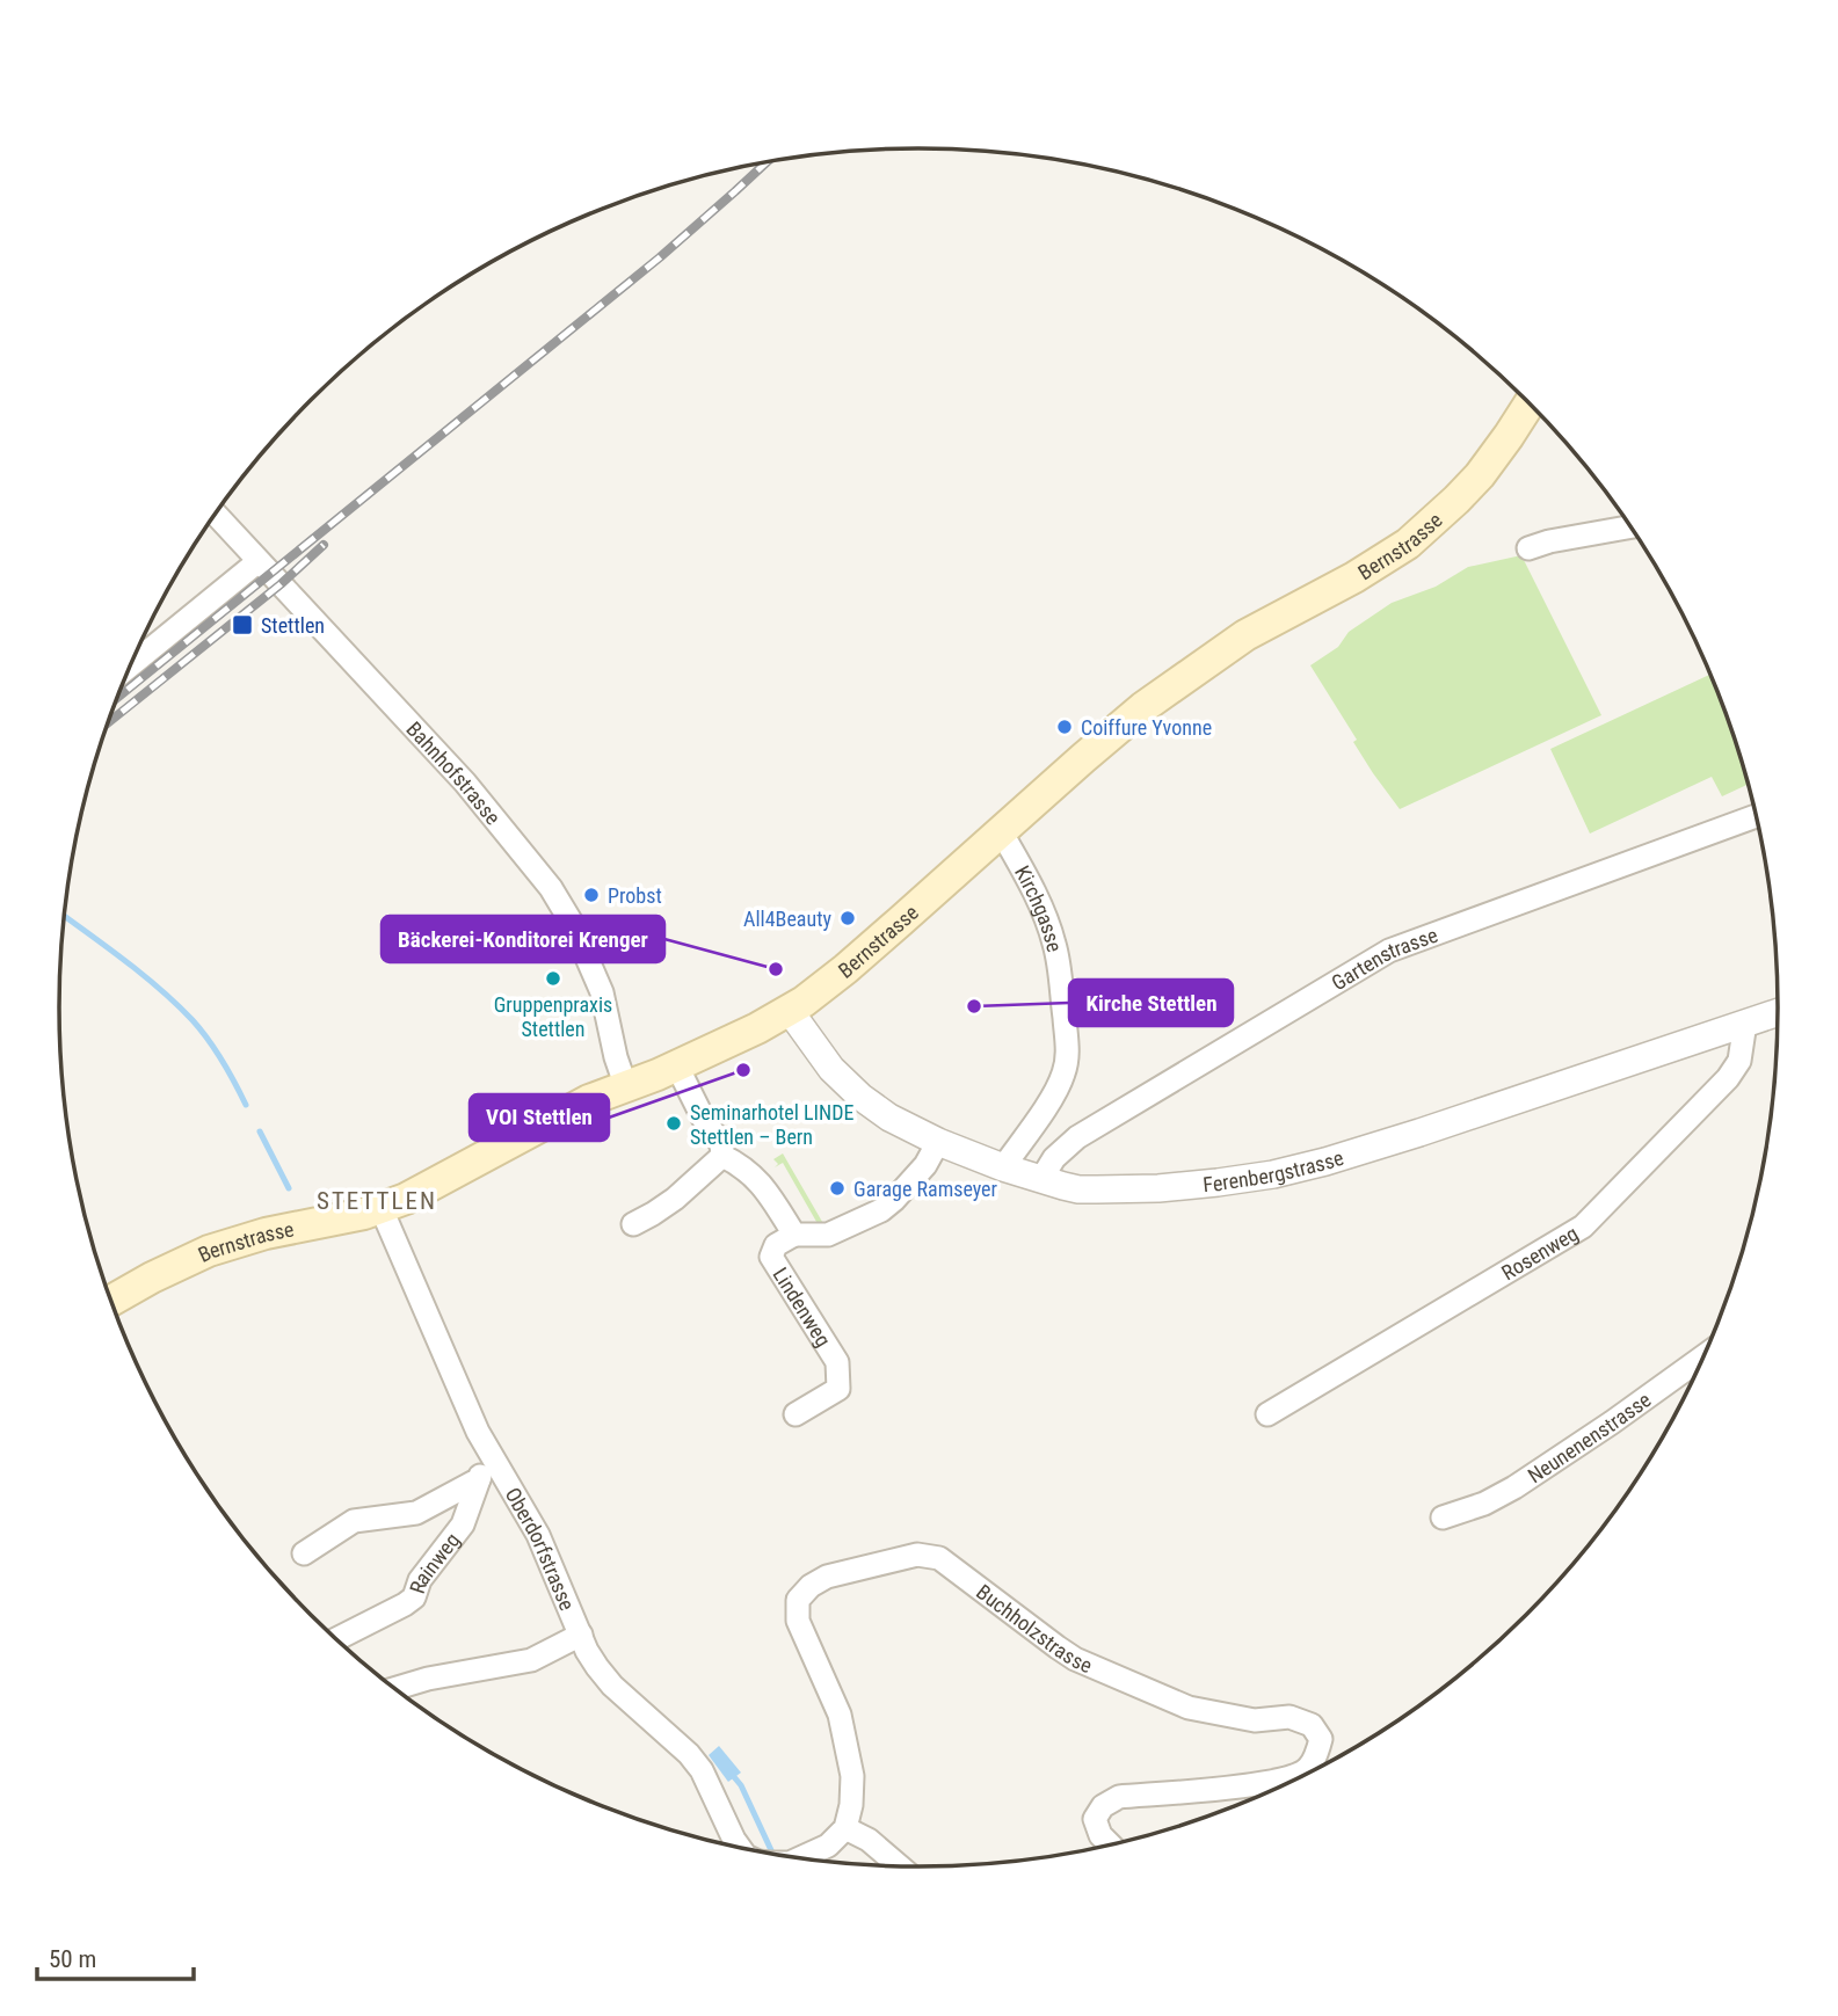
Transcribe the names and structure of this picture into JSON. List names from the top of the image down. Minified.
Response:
{"streets":{"main road":["Bernstrasse"],"street":["Bahnhofstrasse","Kirchgasse","Gartenstrasse","Ferenbergstrasse","Rosenweg","Lindenweg","Neunenenstrasse","Oberdorfstrasse","Rainweg","Buchholzstrasse"]},"crossings":[["Bernstrasse","Bahnhofstrasse"],["Bernstrasse","Kirchgasse"],["Bernstrasse","Ferenbergstrasse"],["Bernstrasse","Lindenweg"],["Bernstrasse","Oberdorfstrasse"],["Kirchgasse","Ferenbergstrasse"],["Gartenstrasse","Ferenbergstrasse"],["Ferenbergstrasse","Rosenweg"],["Ferenbergstrasse","Lindenweg"],["Oberdorfstrasse","Rainweg"]],"districts":["STETTLEN"],"places":{"transit":["Stettlen"],"other":["Coiffure Yvonne","Probst","All4Beauty","Bäckerei-Konditorei Krenger","Gruppenpraxis Stettlen","Kirche Stettlen","VOI Stettlen","Seminarhotel LINDE Stettlen – Bern","Garage Ramseyer"]},"scale_bar":"50 m"}
